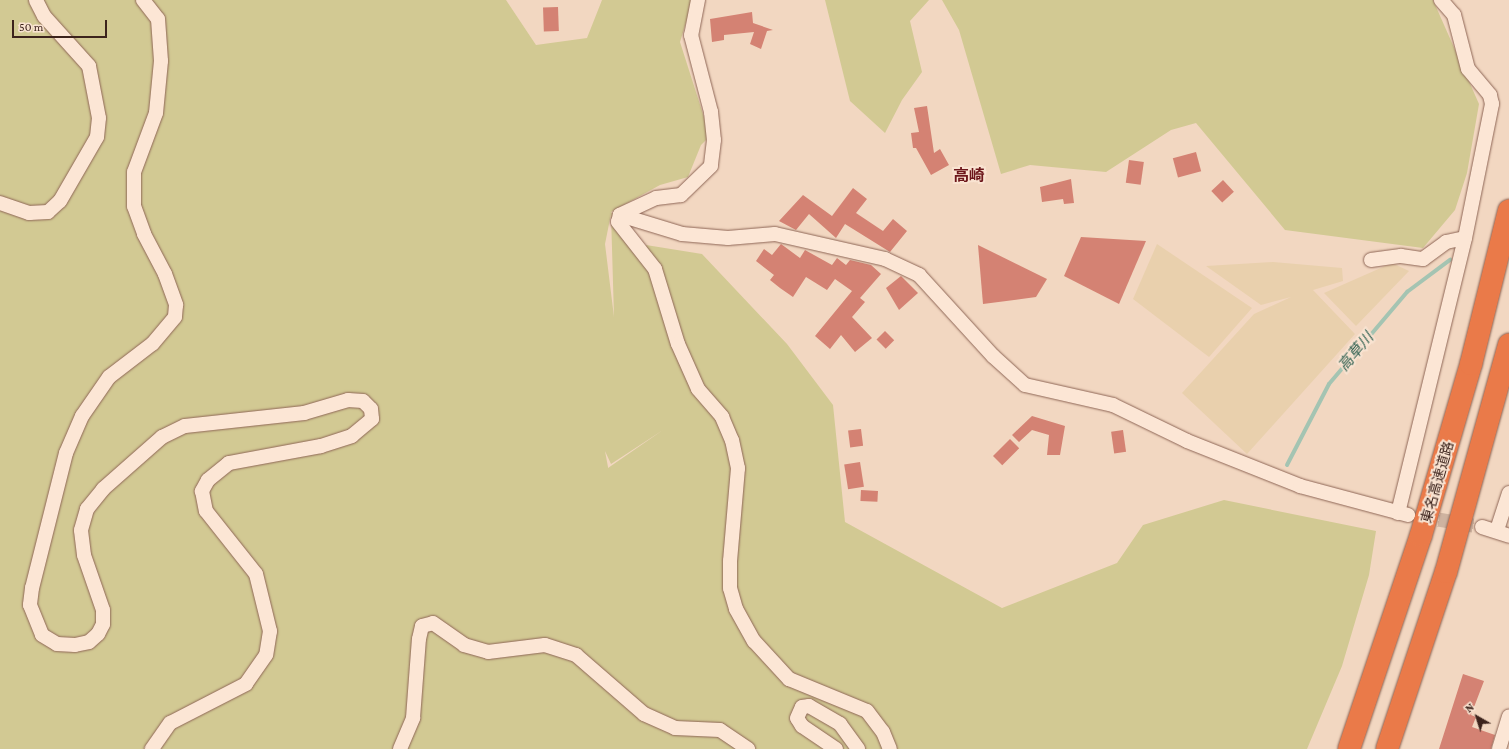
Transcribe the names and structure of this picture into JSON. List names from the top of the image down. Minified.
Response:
{"streets":{"highway":["東名高速道路"]},"districts":["高崎"],"water":["高草川"],"scale_bar":"50 m","north":"top left"}
